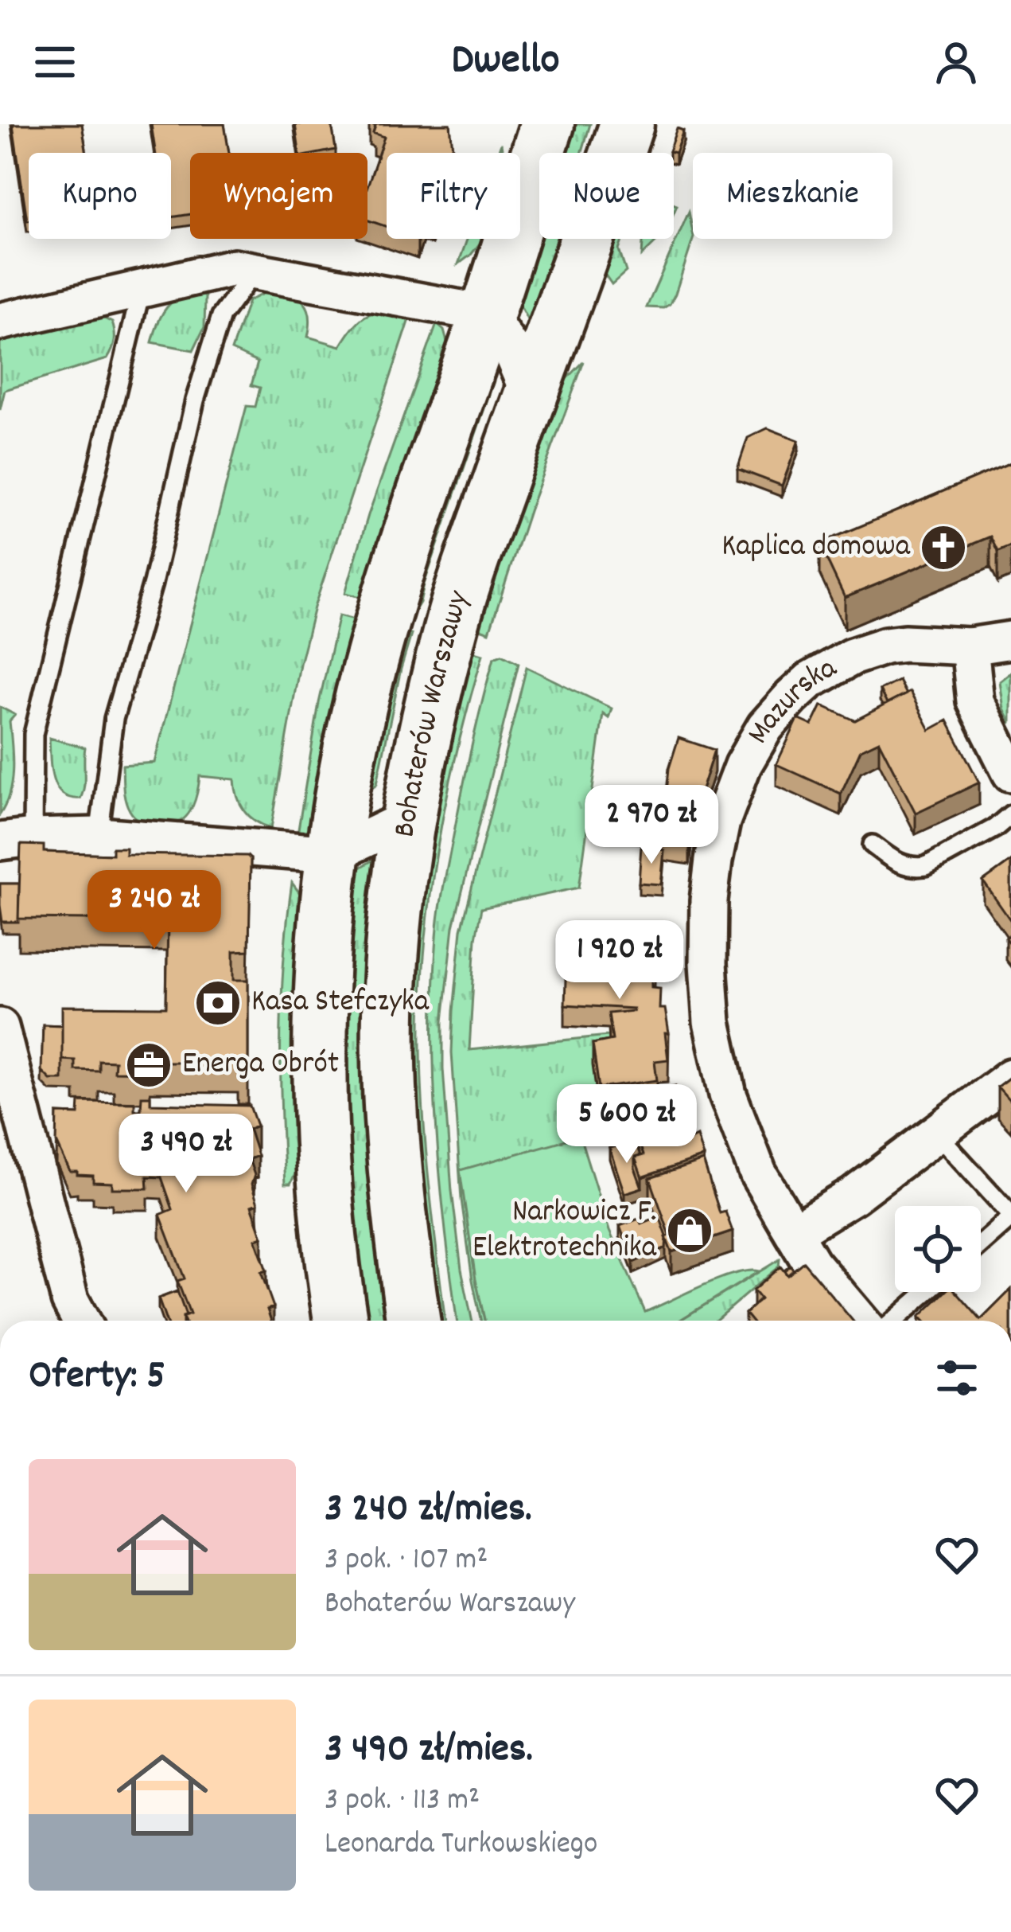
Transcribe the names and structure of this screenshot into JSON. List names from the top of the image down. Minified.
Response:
{"streets":{"main road":["Bohaterów Warszawy"],"street":["Mazurska"]},"places":{"church":["Kaplica domowa"],"bank":["Kasa Stefczyka"],"office":["Energa Obrót"],"shop":["Narkowicz F. Elektrotechnika"]},"page":{"header":"Dwello","chip":["Kupno","Wynajem","Filtry","Nowe","Mieszkanie"],"price":["2 970 zł","3 240 zł","1 920 zł","5 600 zł","3 490 zł"],"heading":"Oferty: 5","list":[{"name":"3 240 zł/mies.","note":"3 pok. · 107 m² · Bohaterów Warszawy"},{"name":"3 490 zł/mies.","note":"3 pok. · 113 m² · Leonarda Turkowskiego"}]}}
